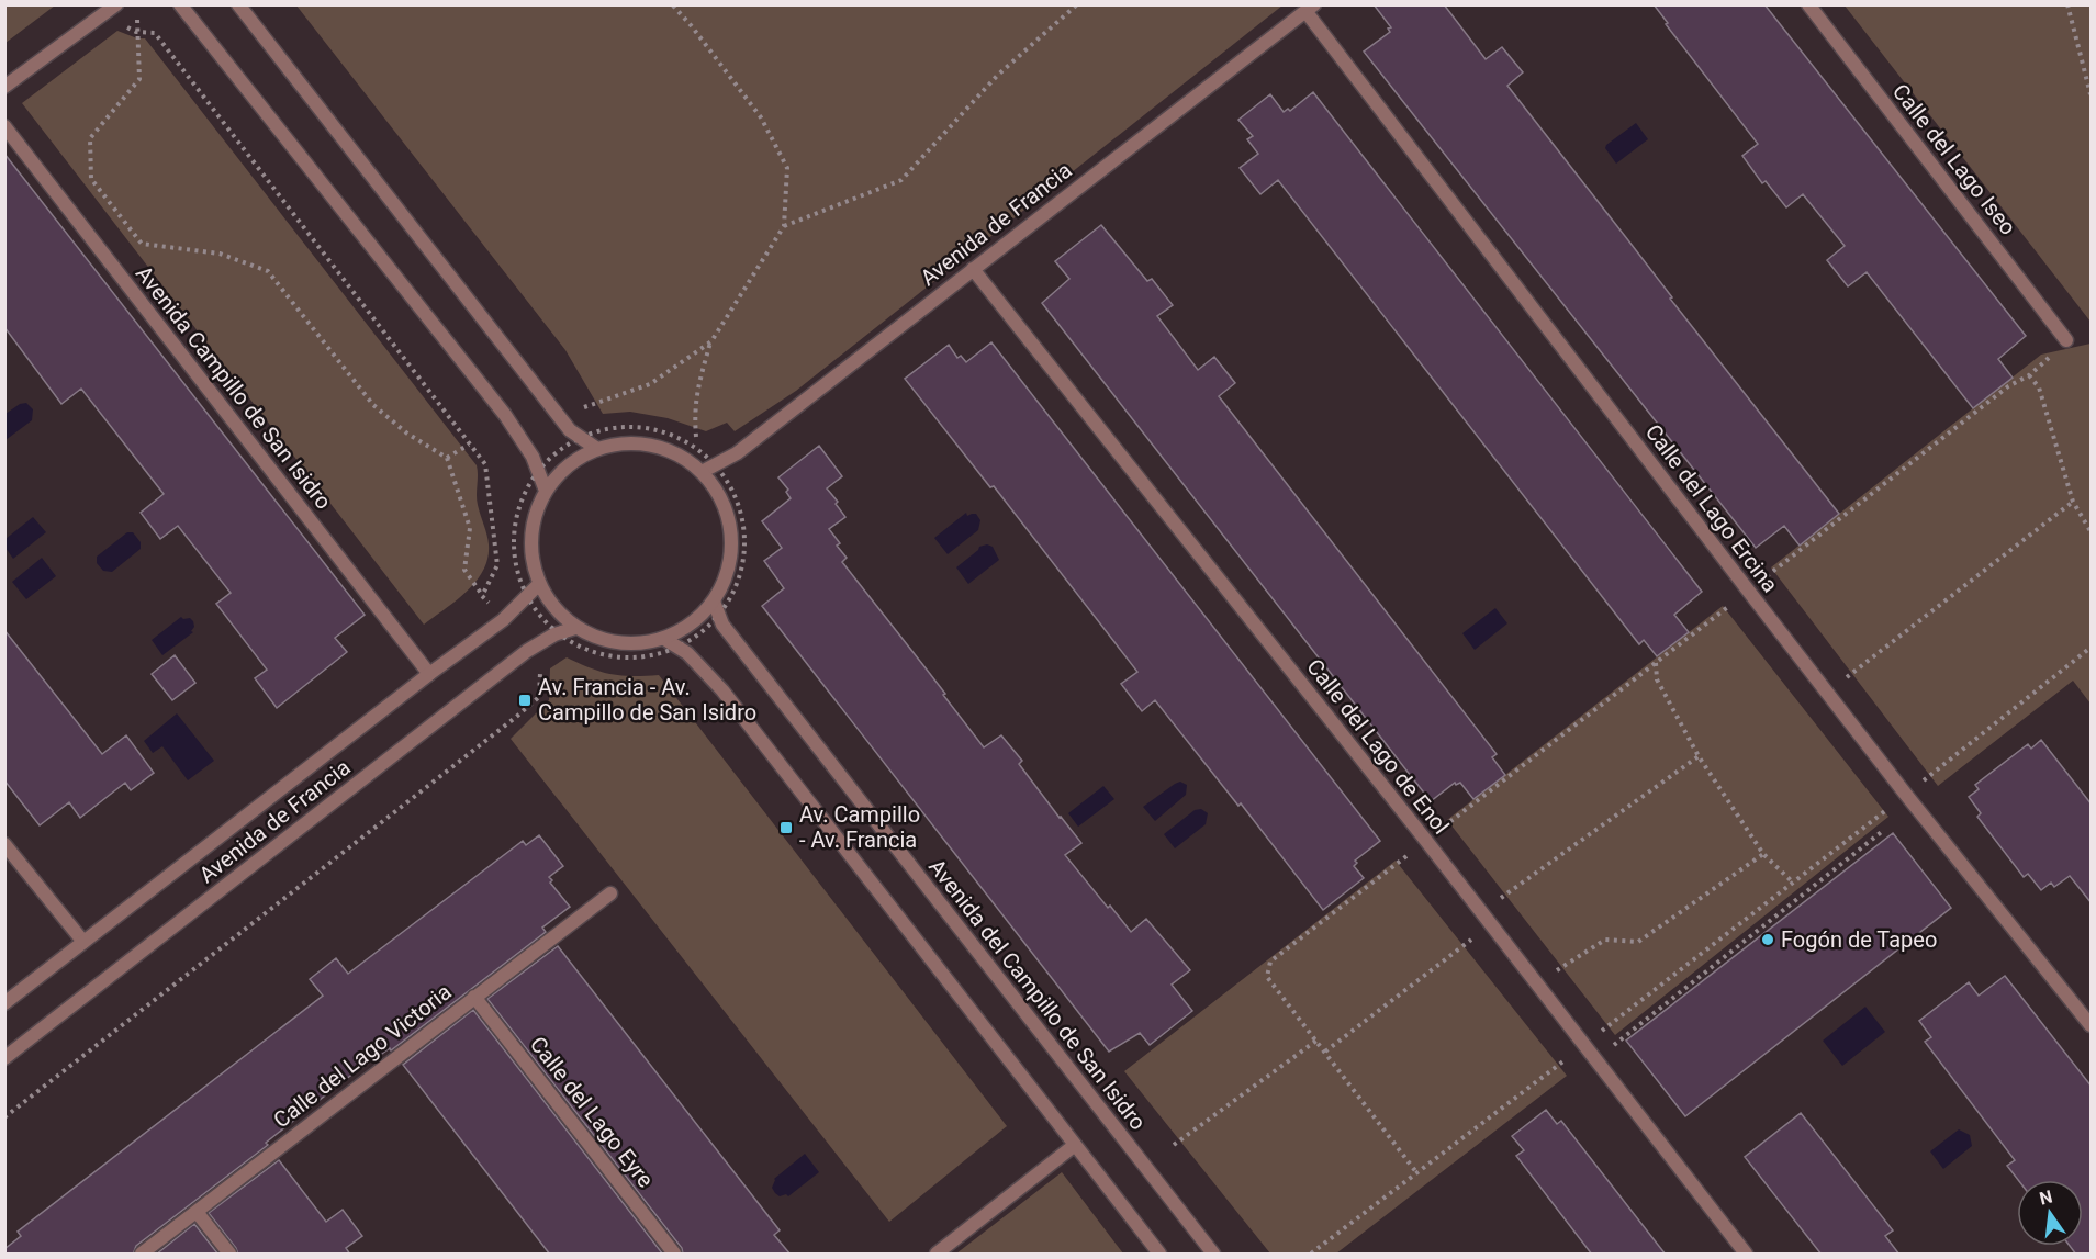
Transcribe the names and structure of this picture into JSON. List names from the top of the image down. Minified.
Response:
{"streets":{"street":["Calle del Lago Iseo","Avenida de Francia","Avenida Campillo de San Isidro","Calle del Lago Ercina","Calle del Lago de Enol","Avenida del Campillo de San Isidro","Calle del Lago Victoria","Calle del Lago Eyre"]},"crossings":[["Avenida de Francia","Avenida Campillo de San Isidro"],["Avenida de Francia","Calle del Lago Ercina"],["Avenida de Francia","Calle del Lago de Enol"],["Avenida de Francia","Avenida del Campillo de San Isidro"],["Calle del Lago Victoria","Calle del Lago Eyre"]],"places":{"transit":["Av. Francia - Av. Campillo de San Isidro","Av. Campillo - Av. Francia"],"other":["Fogón de Tapeo"]},"north":"top"}
